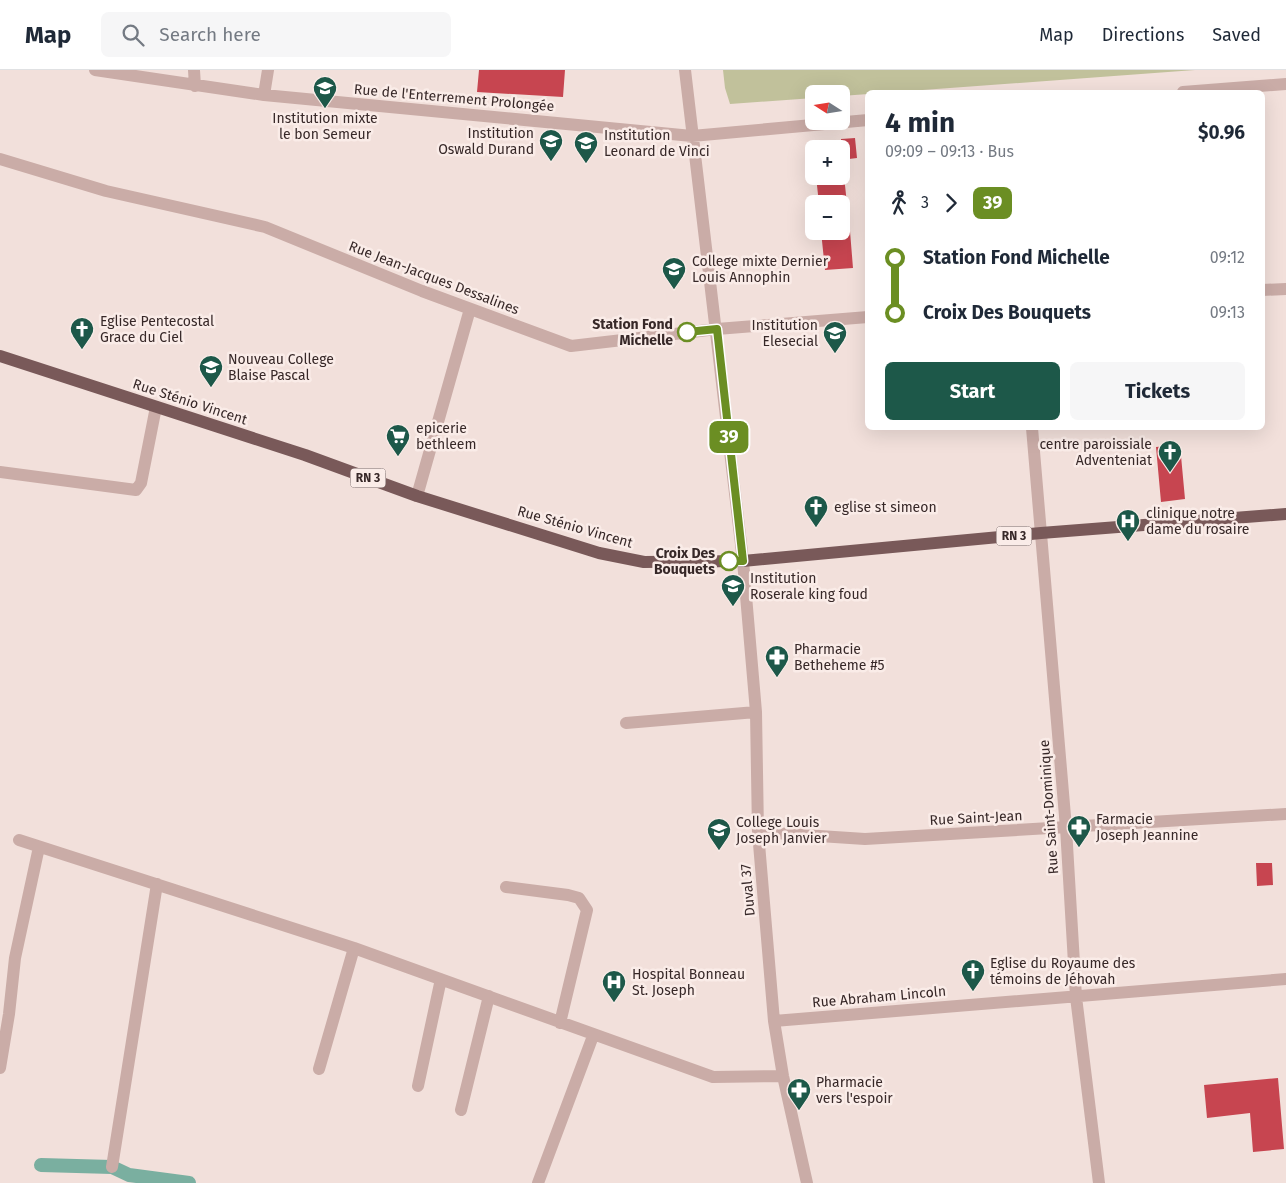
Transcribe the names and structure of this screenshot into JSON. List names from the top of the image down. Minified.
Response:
{"streets":{"main road":["Rue Sténio Vincent","RN 3"],"street":["Rue de l'Enterrement Prolongée","Rue Jean-Jacques Dessalines","Rue Saint-Dominique","Rue Saint-Jean","Duval 37","Rue Abraham Lincoln"]},"crossings":[["Rue de l'Enterrement Prolongée","Duval 37"],["Rue Jean-Jacques Dessalines","Duval 37"],["Rue Sténio Vincent","Rue Saint-Dominique"],["Rue Sténio Vincent","Duval 37"],["Rue Saint-Dominique","Rue Saint-Jean"],["Rue Saint-Dominique","Rue Abraham Lincoln"],["Rue Saint-Jean","Duval 37"],["Duval 37","Rue Abraham Lincoln"]],"places":{"school or university":["Institution mixte le bon Semeur","Institution Oswald Durand","Institution Leonard de Vinci","College mixte Dernier Louis Annophin","Institution Elesecial","Nouveau College Blaise Pascal","Institution Roserale king foud","College Louis Joseph Janvier"],"other":["Station Fond Michelle","Croix Des Bouquets"],"church":["Eglise Pentecostal Grace du Ciel","centre paroissiale Adventeniat","eglise st simeon","Eglise du Royaume des témoins de Jéhovah"],"supermarket":["epicerie bethleem"],"hospital":["clinique notre dame du rosaire","Hospital Bonneau St. Joseph"],"pharmacy":["Pharmacie Betheheme #5","Farmacie Joseph Jeannine","Pharmacie vers l'espoir"]},"lines":["bus line 39"],"north":"left","page":{"header":"Map","search":"Search here","nav":["Map","Directions","Saved"],"on_map":"39","map_buttons":["+","−"],"heading":["4 min","09:09 – 09:13 · Bus","$0.96"],"legs":["3","39"],"list":[{"name":"Station Fond Michelle","value":"09:12"},{"name":"Croix Des Bouquets","value":"09:13"}],"buttons":["Start","Tickets"]}}
